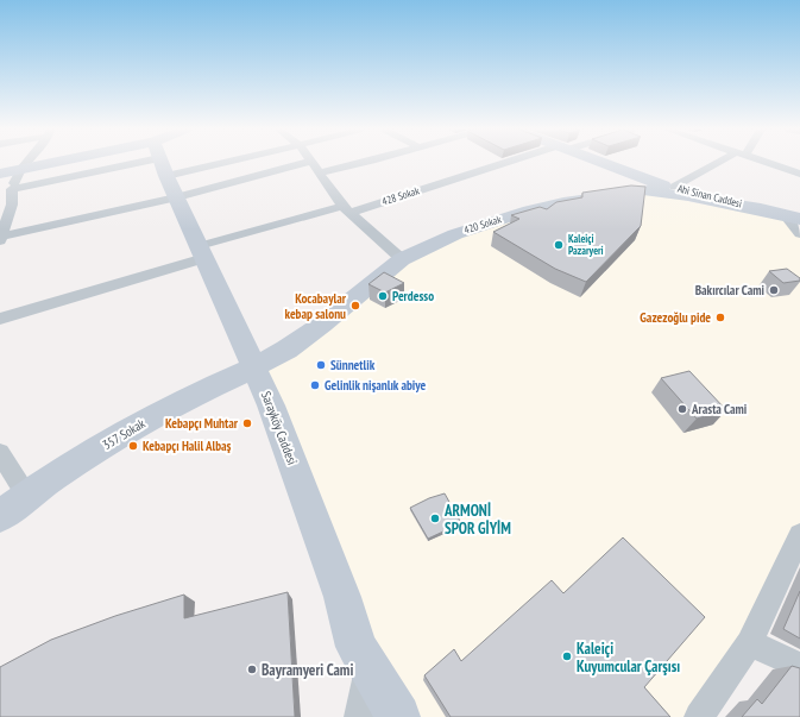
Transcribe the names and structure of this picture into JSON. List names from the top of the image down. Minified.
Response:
{"streets":{"street":["428 Sokak","Ahi Sinan Caddesi","420 Sokak","Sarayköy Caddesi","357 Sokak"]},"crossings":[["428 Sokak","Sarayköy Caddesi"],["Ahi Sinan Caddesi","420 Sokak"],["420 Sokak","Sarayköy Caddesi"],["420 Sokak","357 Sokak"],["Sarayköy Caddesi","357 Sokak"]],"places":["Kaleiçi Pazaryeri","Bakırcılar Cami","Perdesso","Kocabaylar kebap salonu","Gazezoğlu pide","Sünnetlik","Gelinlik nişanlık abiye","Arasta Cami","Kebapçı Muhtar","Kebapçı Halil Albaş","ARMONİ SPOR GİYİM","Kaleiçi Kuyumcular Çarşısı","Bayramyeri Cami"]}
